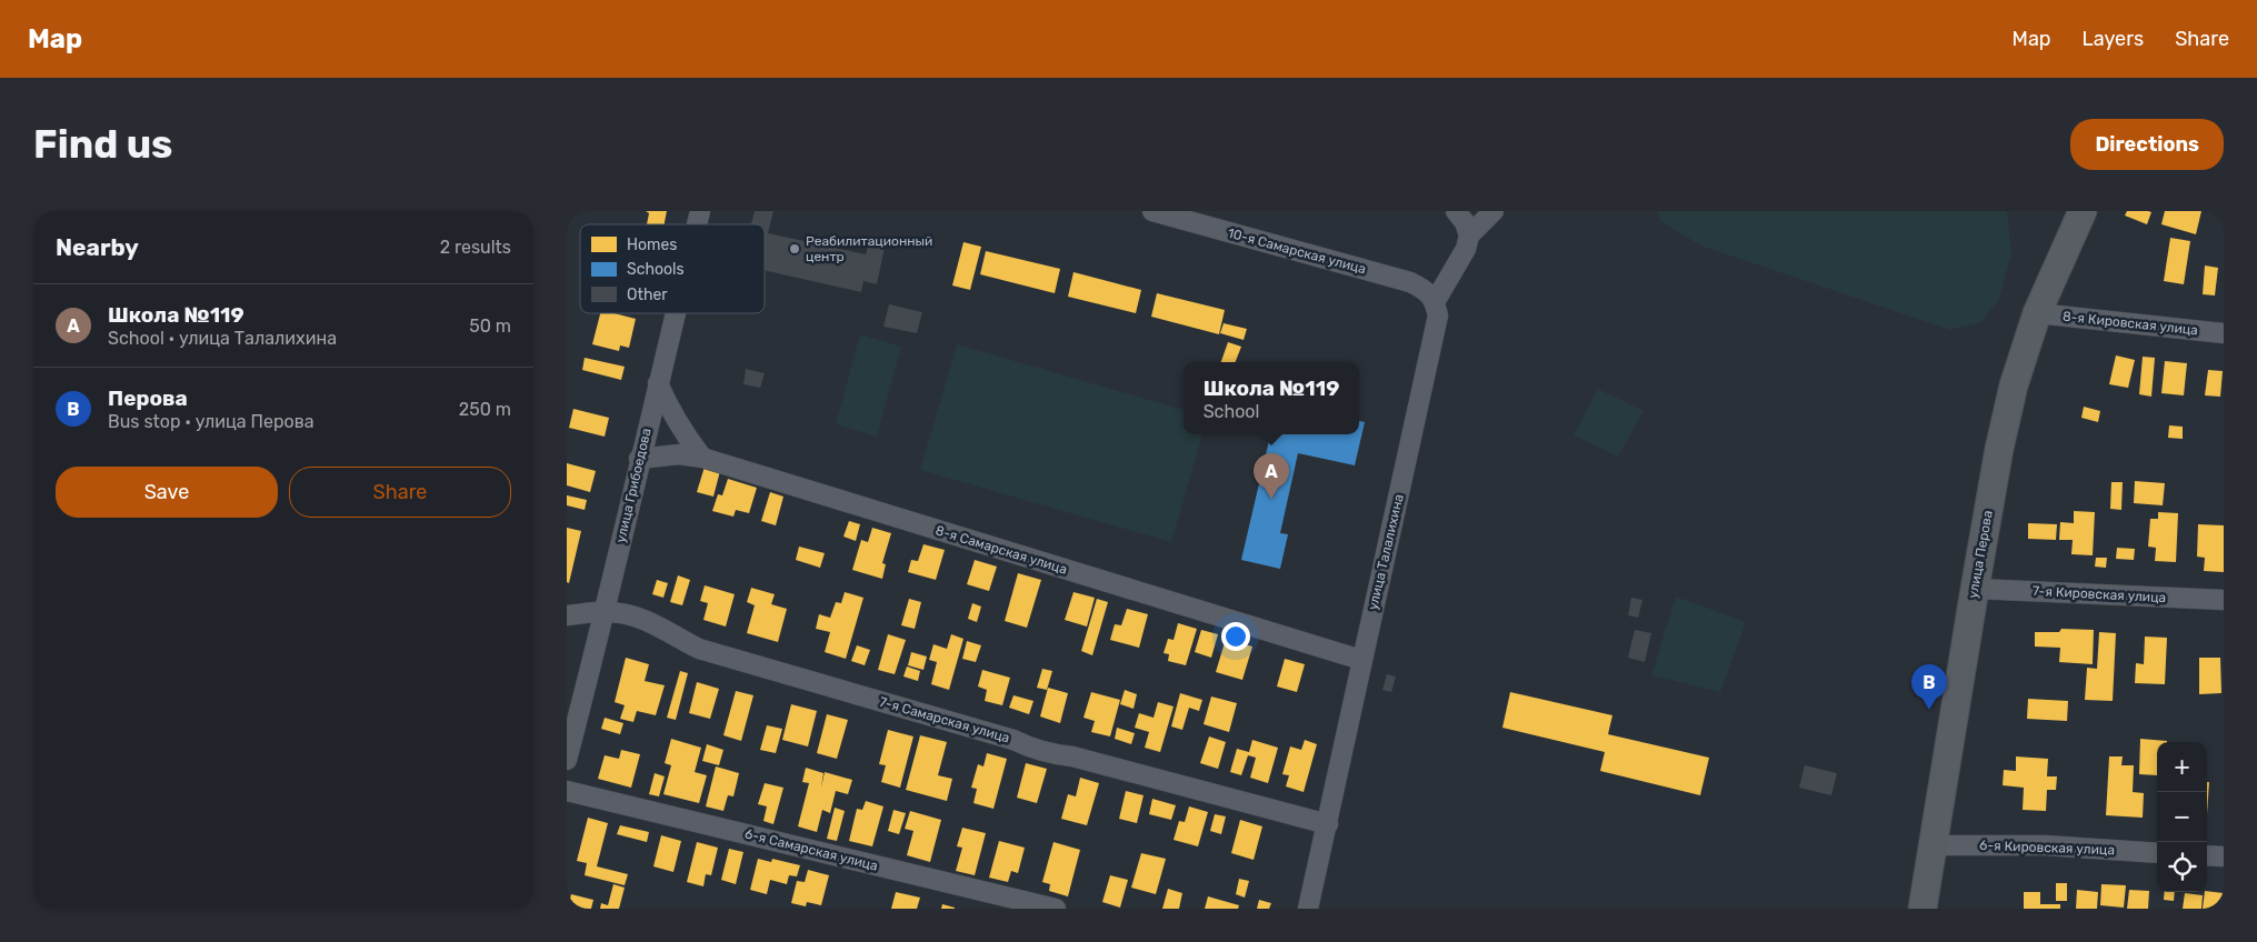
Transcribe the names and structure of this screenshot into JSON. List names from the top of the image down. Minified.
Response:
{"streets":{"street":["10-я Самарская улица","8-я Кировская улица","улица Грибоедова","8-я Самарская улица","улица Талалихина","улица Перова","7-я Кировская улица","7-я Самарская улица","6-я Кировская улица","6-я Самарская улица"]},"crossings":[["10-я Самарская улица","улица Талалихина"],["8-я Кировская улица","улица Перова"],["улица Грибоедова","8-я Самарская улица"],["улица Грибоедова","7-я Самарская улица"],["8-я Самарская улица","улица Талалихина"],["улица Талалихина","7-я Самарская улица"],["улица Перова","7-я Кировская улица"],["улица Перова","6-я Кировская улица"]],"places":["Реабилитационный центр"],"legend":["Homes","Schools","Other"],"page":{"header":"Map","nav":["Map","Layers","Share"],"buttons":["Directions",["Save","Share"]],"title":"Find us","heading":["Nearby","2 results"],"list":[{"mark":"A","name":"Школа №119","note":"School · улица Талалихина","value":"50 m"},{"mark":"B","name":"Перова","note":"Bus stop · улица Перова","value":"250 m"}],"popup":["Школа №119","School"],"pins":["A","B"],"map_buttons":["+","−"]}}
